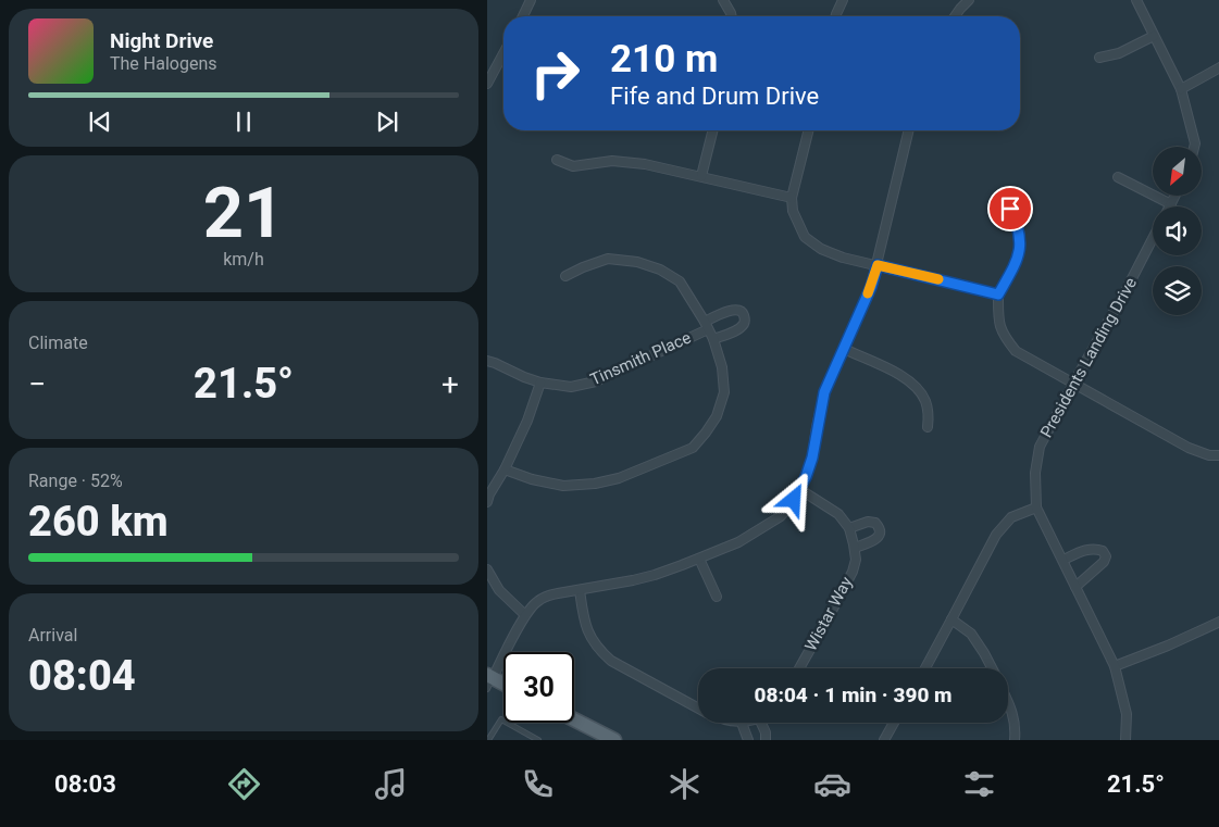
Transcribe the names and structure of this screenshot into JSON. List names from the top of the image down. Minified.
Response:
{"streets":{"street":["Presidents Landing Drive","Tinsmith Place","Wistar Way"]},"north":"bottom left","page":{"turn":["210 m","Fife and Drum Drive"],"song":["Night Drive","The Halogens"],"tile":[["21","km/h"],"Climate",["Range · 52%","260 km"],["Arrival","08:04"]],"heat":["−","21.5°","+"],"limit":"30","trip":"08:04 · 1 min · 390 m","tabs":["08:03","21.5°"]}}
